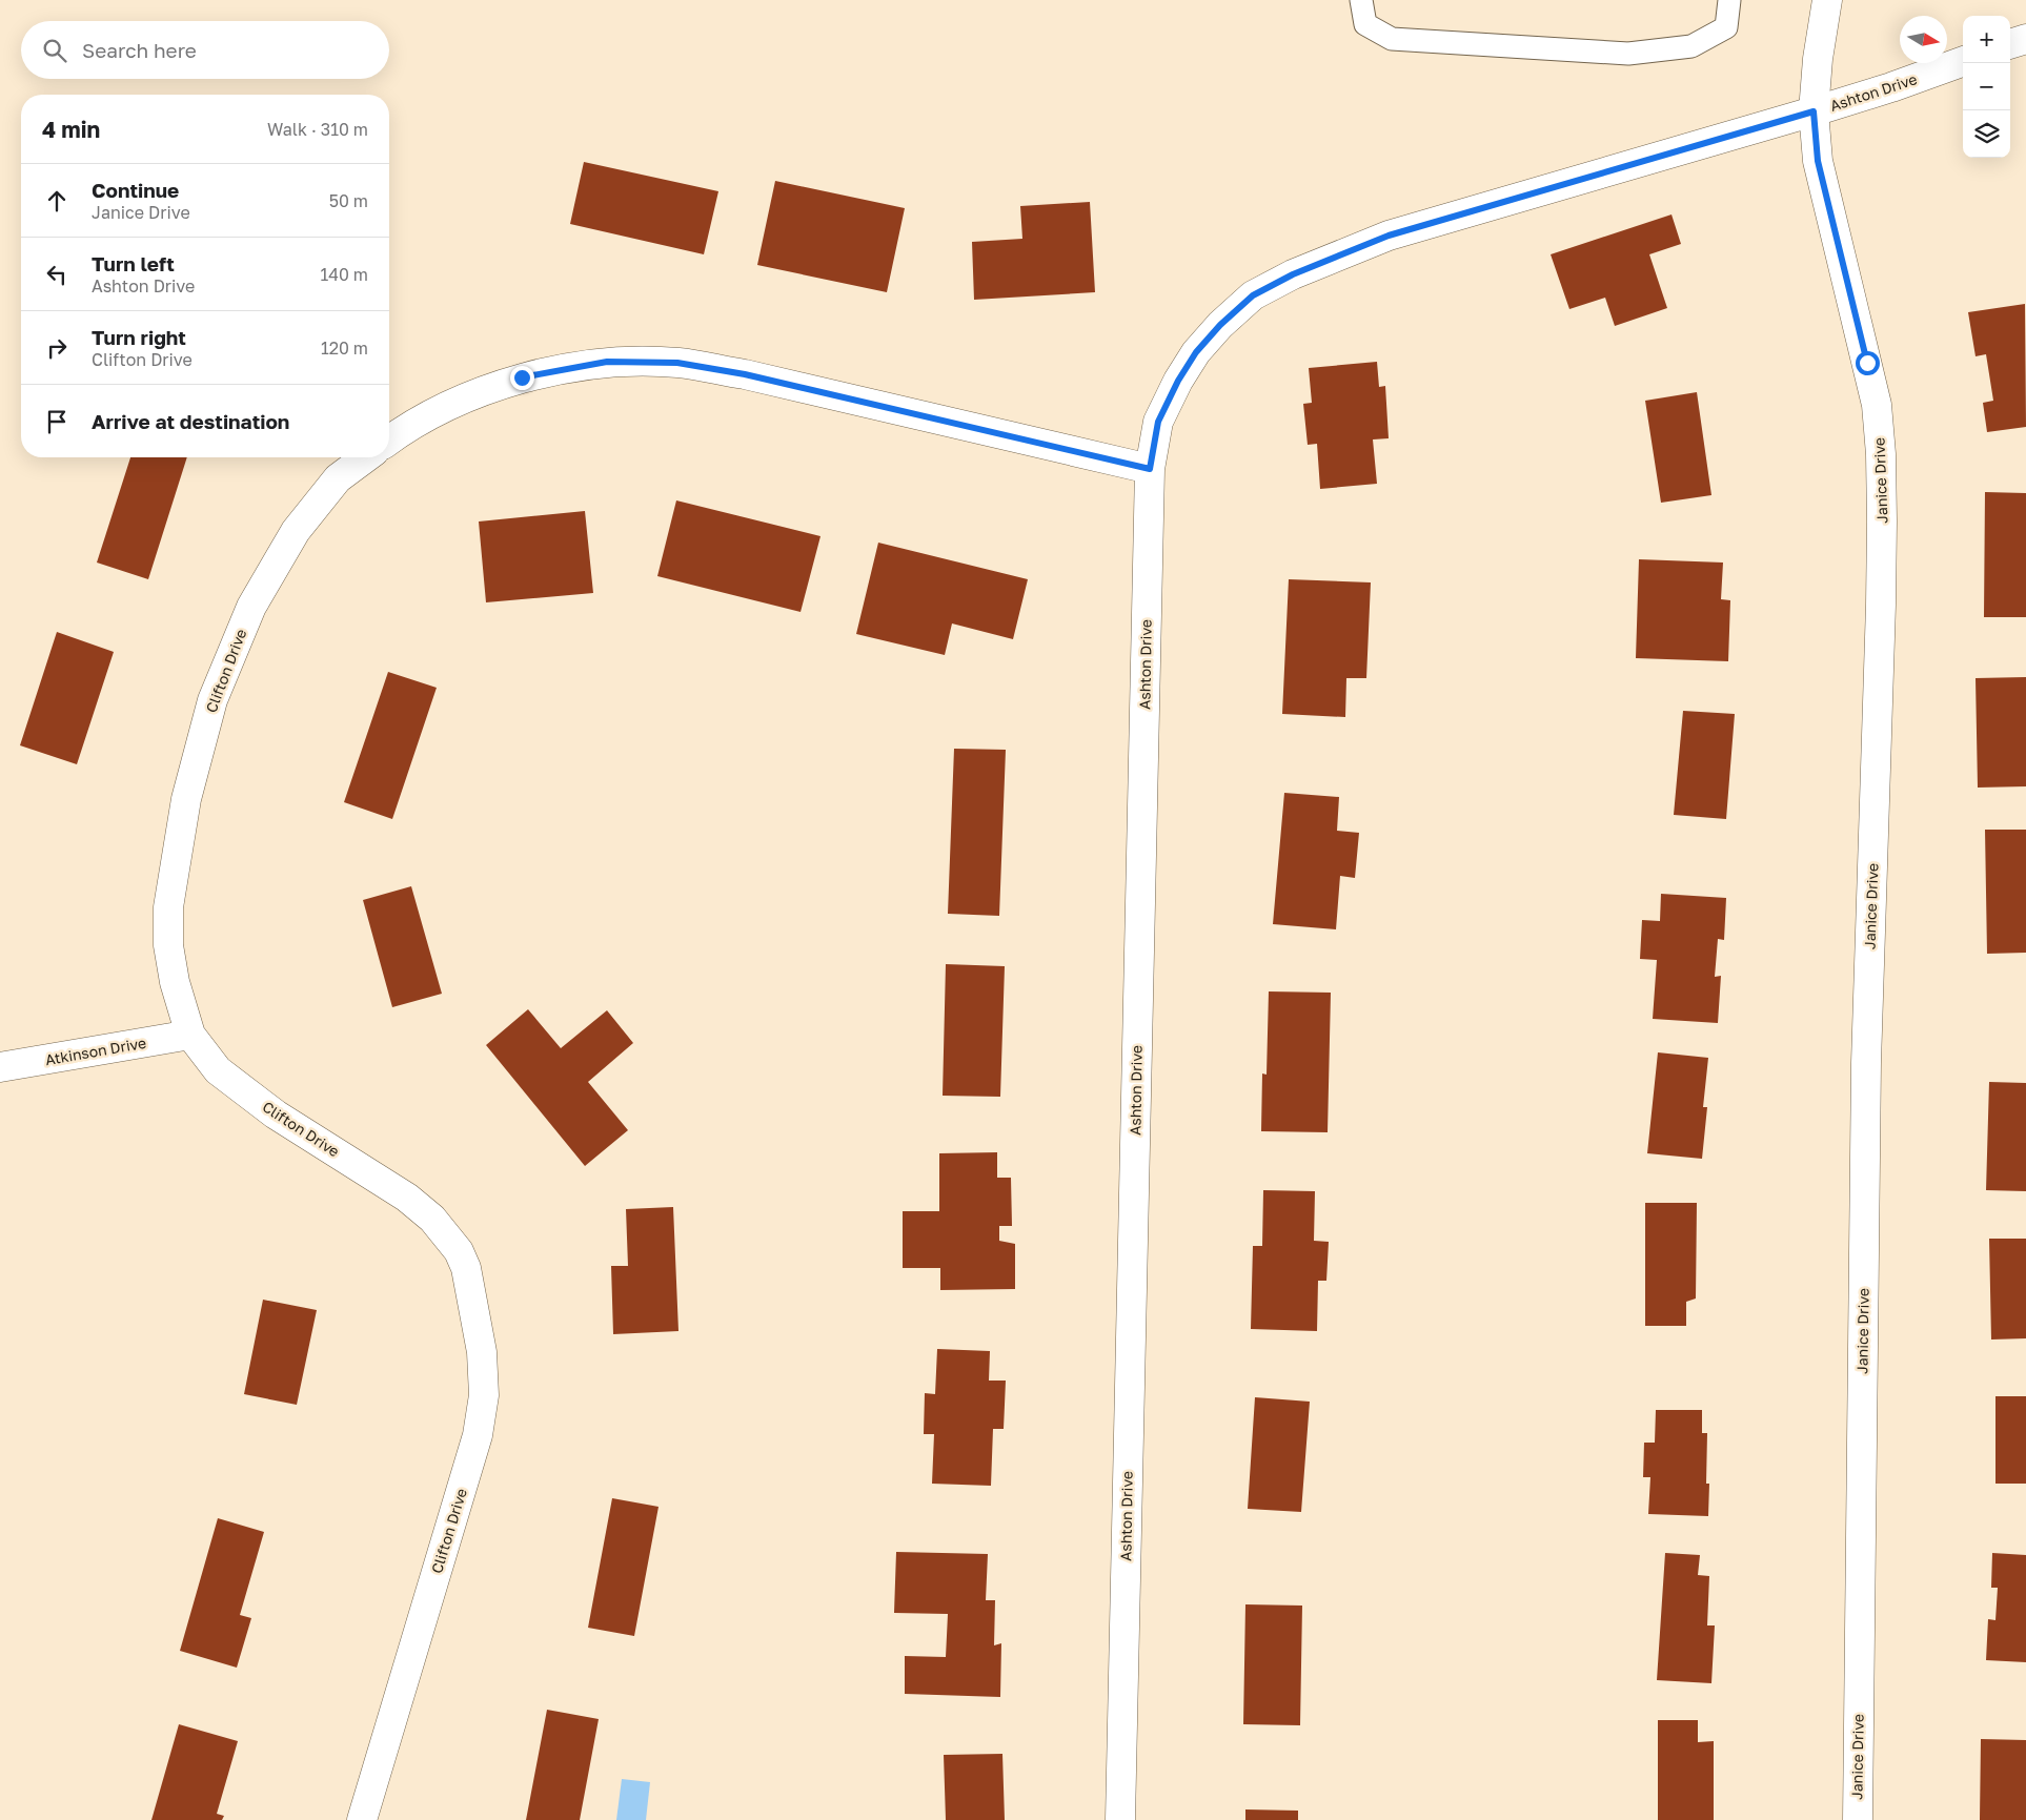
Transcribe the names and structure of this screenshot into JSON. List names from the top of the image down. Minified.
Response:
{"streets":{"street":["Ashton Drive","Janice Drive","Clifton Drive","Atkinson Drive"]},"crossings":[["Ashton Drive","Janice Drive"],["Clifton Drive","Atkinson Drive"]],"north":"right","page":{"map_buttons":["+","−"],"search":"Search here","heading":["4 min","Walk · 310 m"],"list":[["Continue","Janice Drive","50 m"],["Turn left","Ashton Drive","140 m"],["Turn right","Clifton Drive","120 m"],"Arrive at destination"]}}
